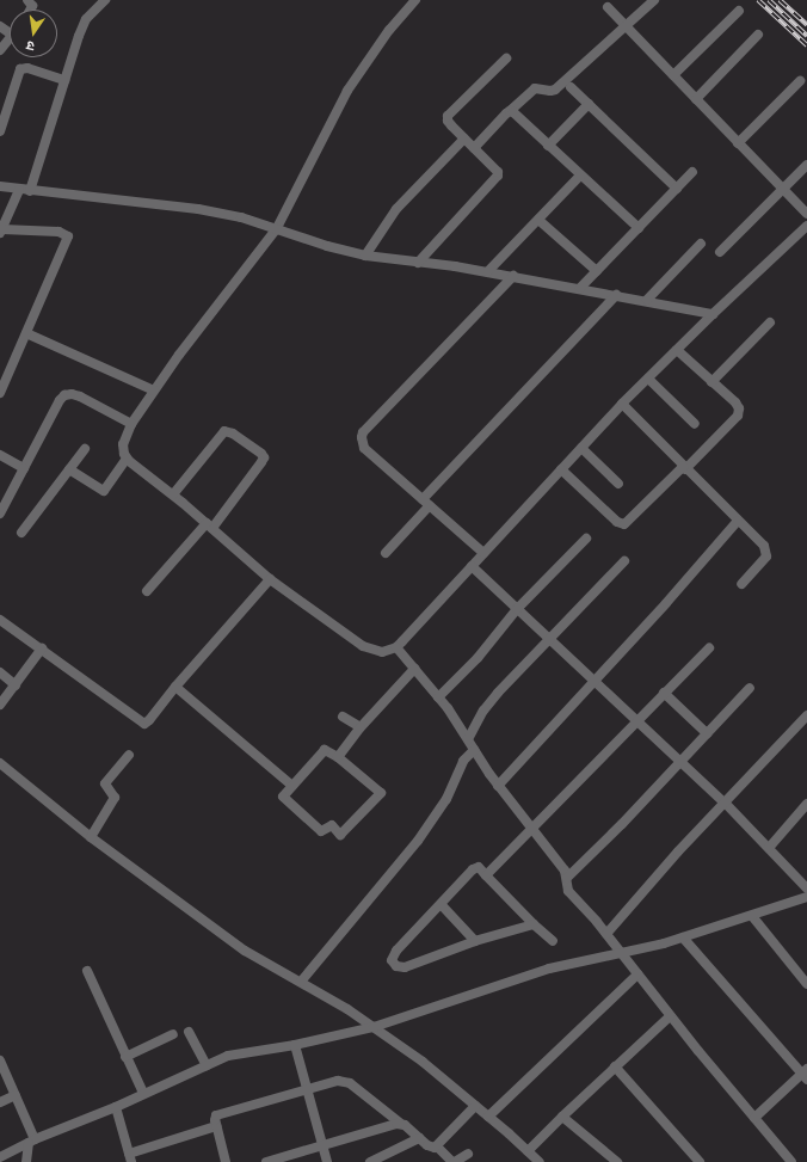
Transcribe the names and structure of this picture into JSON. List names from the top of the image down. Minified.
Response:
{"north":"bottom"}
